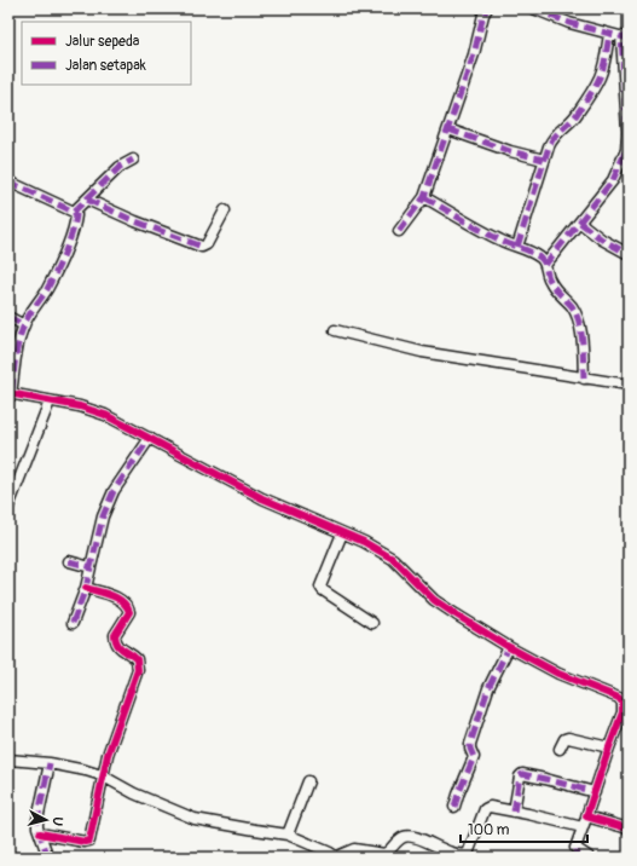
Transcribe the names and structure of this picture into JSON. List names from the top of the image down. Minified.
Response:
{"legend":["Jalur sepeda","Jalan setapak"],"scale_bar":"100 m","north":"right"}
